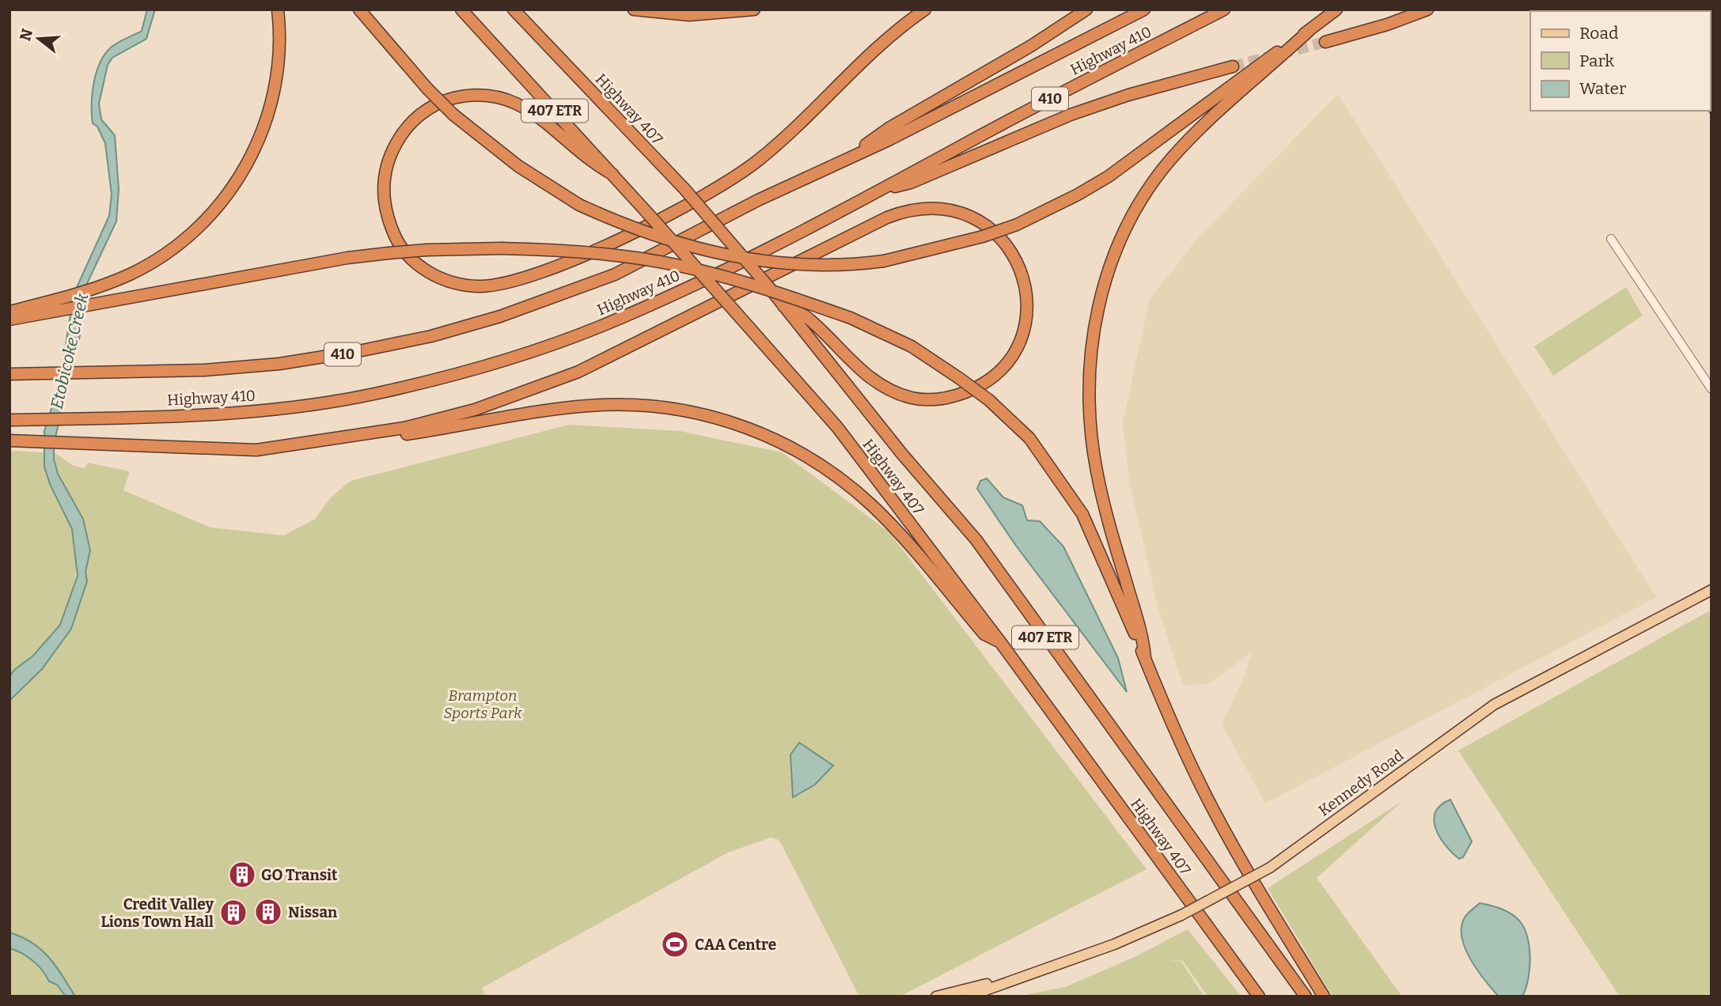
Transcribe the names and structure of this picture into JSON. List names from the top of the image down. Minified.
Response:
{"streets":{"highway":["Highway 410","410","Highway 407","407 ETR"],"main road":["Kennedy Road"]},"water":["Etobicoke Creek"],"parks":["Brampton Sports Park"],"places":{"building":["GO Transit","Nissan","Credit Valley Lions Town Hall"],"sports":["CAA Centre"]},"legend":["Road","Park","Water"],"north":"left"}
